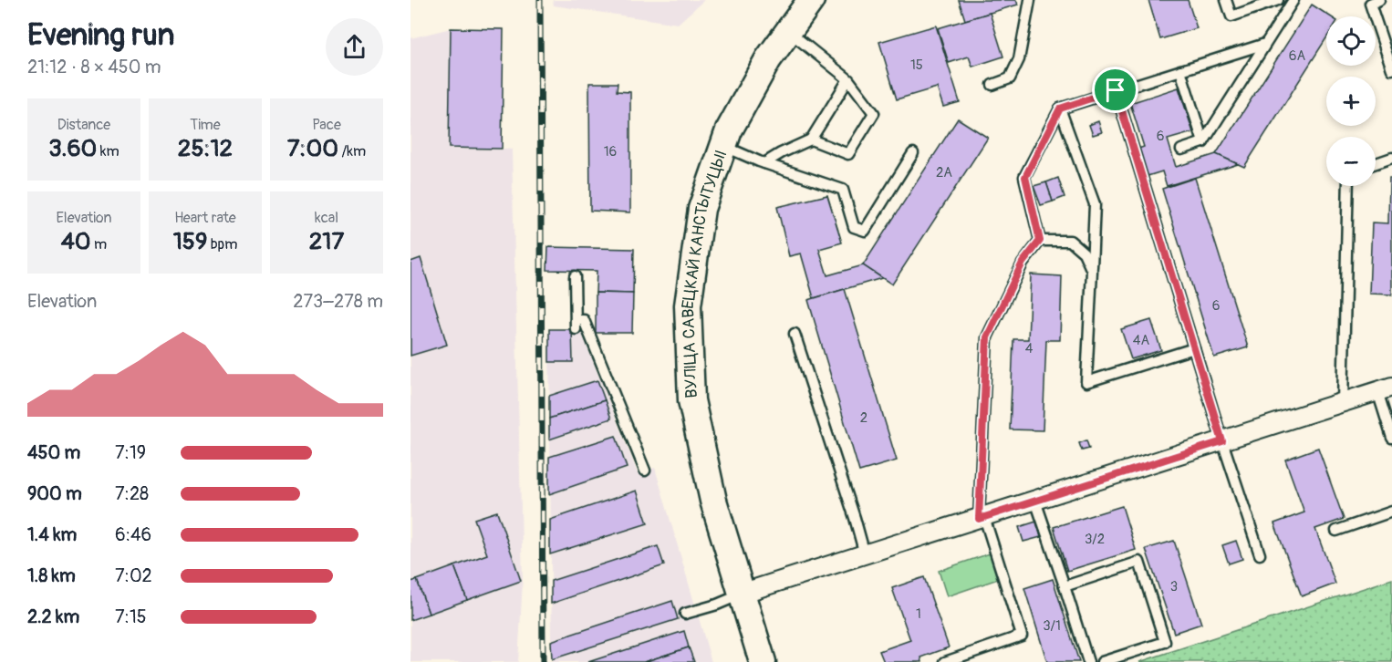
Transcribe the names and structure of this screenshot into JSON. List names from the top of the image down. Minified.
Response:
{"streets":{"main road":["ВУЛІЦА САВЕЦКАЙ КАНСТЫТУЦЫІ"]},"house_numbers":["6А","15","6","16","2А","6","4А","4","2","3/2","3","1","3/1"],"page":{"heading":["Evening run","21:12 · 8 × 450 m"],"map_buttons":["+","−"],"stats":[["Distance","3.60 km"],["Time","25:12"],["Pace","7:00 /km"],["Elevation","40 m"],["Heart rate","159 bpm"],["kcal","217"]],"chart":["Elevation","273–278 m"],"list":[{"name":"450 m","note":"7:19"},{"name":"900 m","note":"7:28"},{"name":"1.4 km","note":"6:46"},{"name":"1.8 km","note":"7:02"},{"name":"2.2 km","note":"7:15"}]}}
